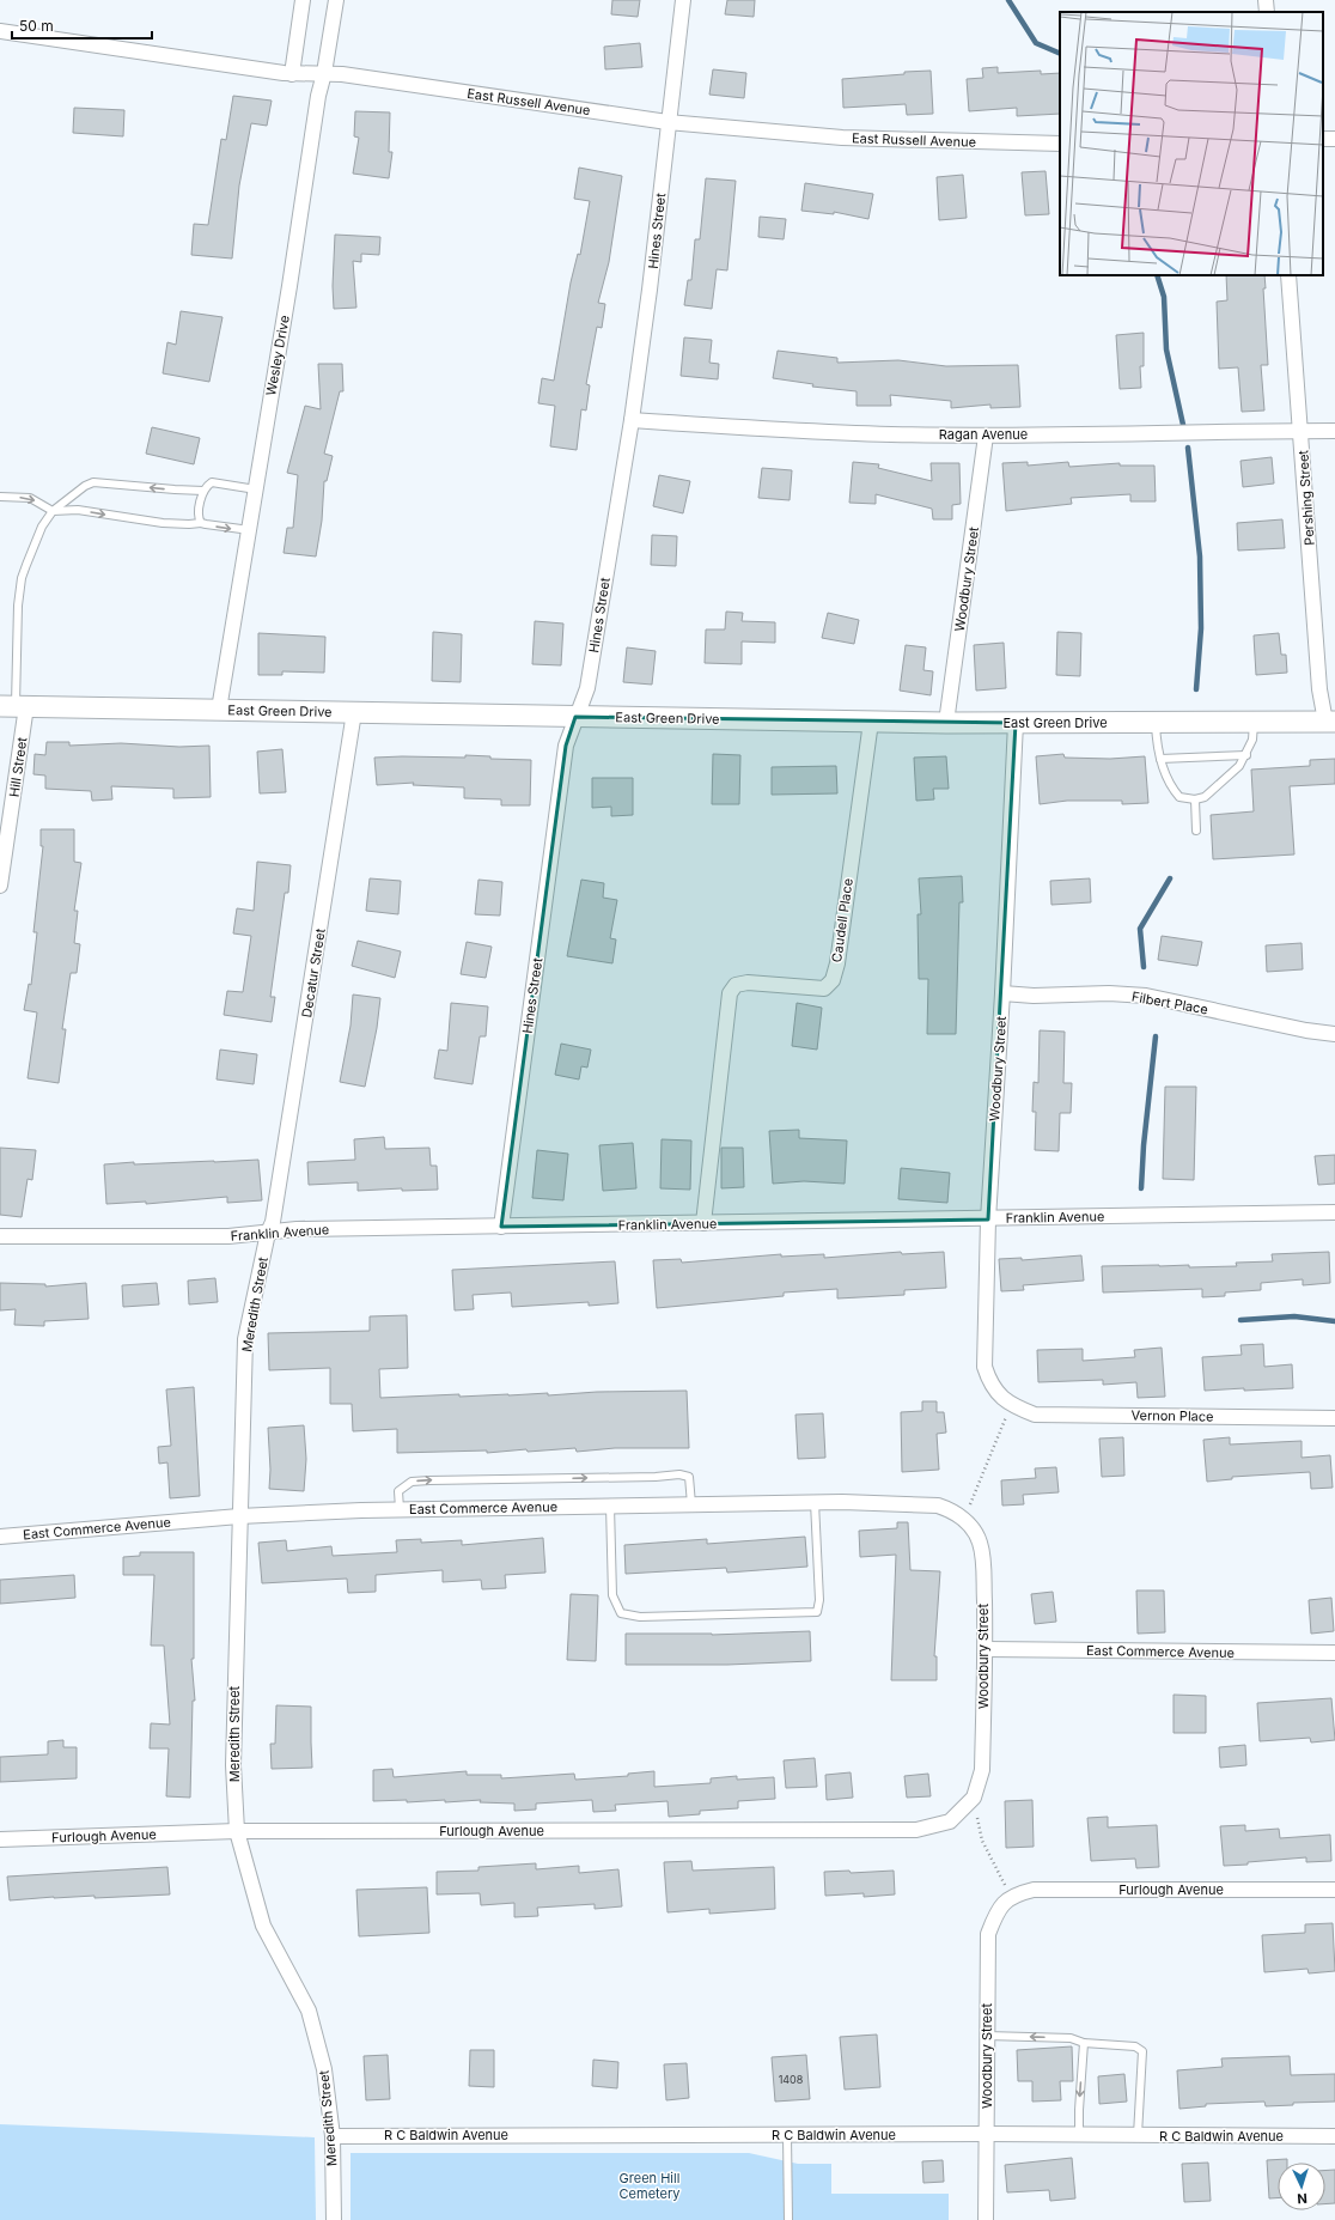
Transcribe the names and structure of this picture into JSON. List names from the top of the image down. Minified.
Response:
{"streets":{"main road":["East Green Drive"],"street":["East Russell Avenue","Hines Street","Wesley Drive","Ragan Avenue","Pershing Street","Woodbury Street","Hill Street","Caudell Place","Decatur Street","Filbert Place","Franklin Avenue","Meredith Street","Vernon Place","East Commerce Avenue","Furlough Avenue","R C Baldwin Avenue"]},"crossings":[["East Russell Avenue","Hines Street"],["East Russell Avenue","Wesley Drive"],["Hines Street","Ragan Avenue"],["Hines Street","East Green Drive"],["Hines Street","Franklin Avenue"],["Wesley Drive","East Green Drive"],["Ragan Avenue","Pershing Street"],["Ragan Avenue","Woodbury Street"],["Pershing Street","East Green Drive"],["Woodbury Street","East Green Drive"],["Woodbury Street","Filbert Place"],["Woodbury Street","Franklin Avenue"],["Woodbury Street","Vernon Place"],["Woodbury Street","East Commerce Avenue"],["Woodbury Street","Furlough Avenue"],["Woodbury Street","R C Baldwin Avenue"],["East Green Drive","Hill Street"],["East Green Drive","Caudell Place"],["East Green Drive","Decatur Street"],["Caudell Place","Franklin Avenue"],["Decatur Street","Franklin Avenue"],["Decatur Street","Meredith Street"],["Franklin Avenue","Meredith Street"],["Meredith Street","East Commerce Avenue"],["Meredith Street","Furlough Avenue"],["Meredith Street","R C Baldwin Avenue"]],"parks":["Green Hill Cemetery"],"house_numbers":["1408"],"scale_bar":"50 m","north":"bottom"}
